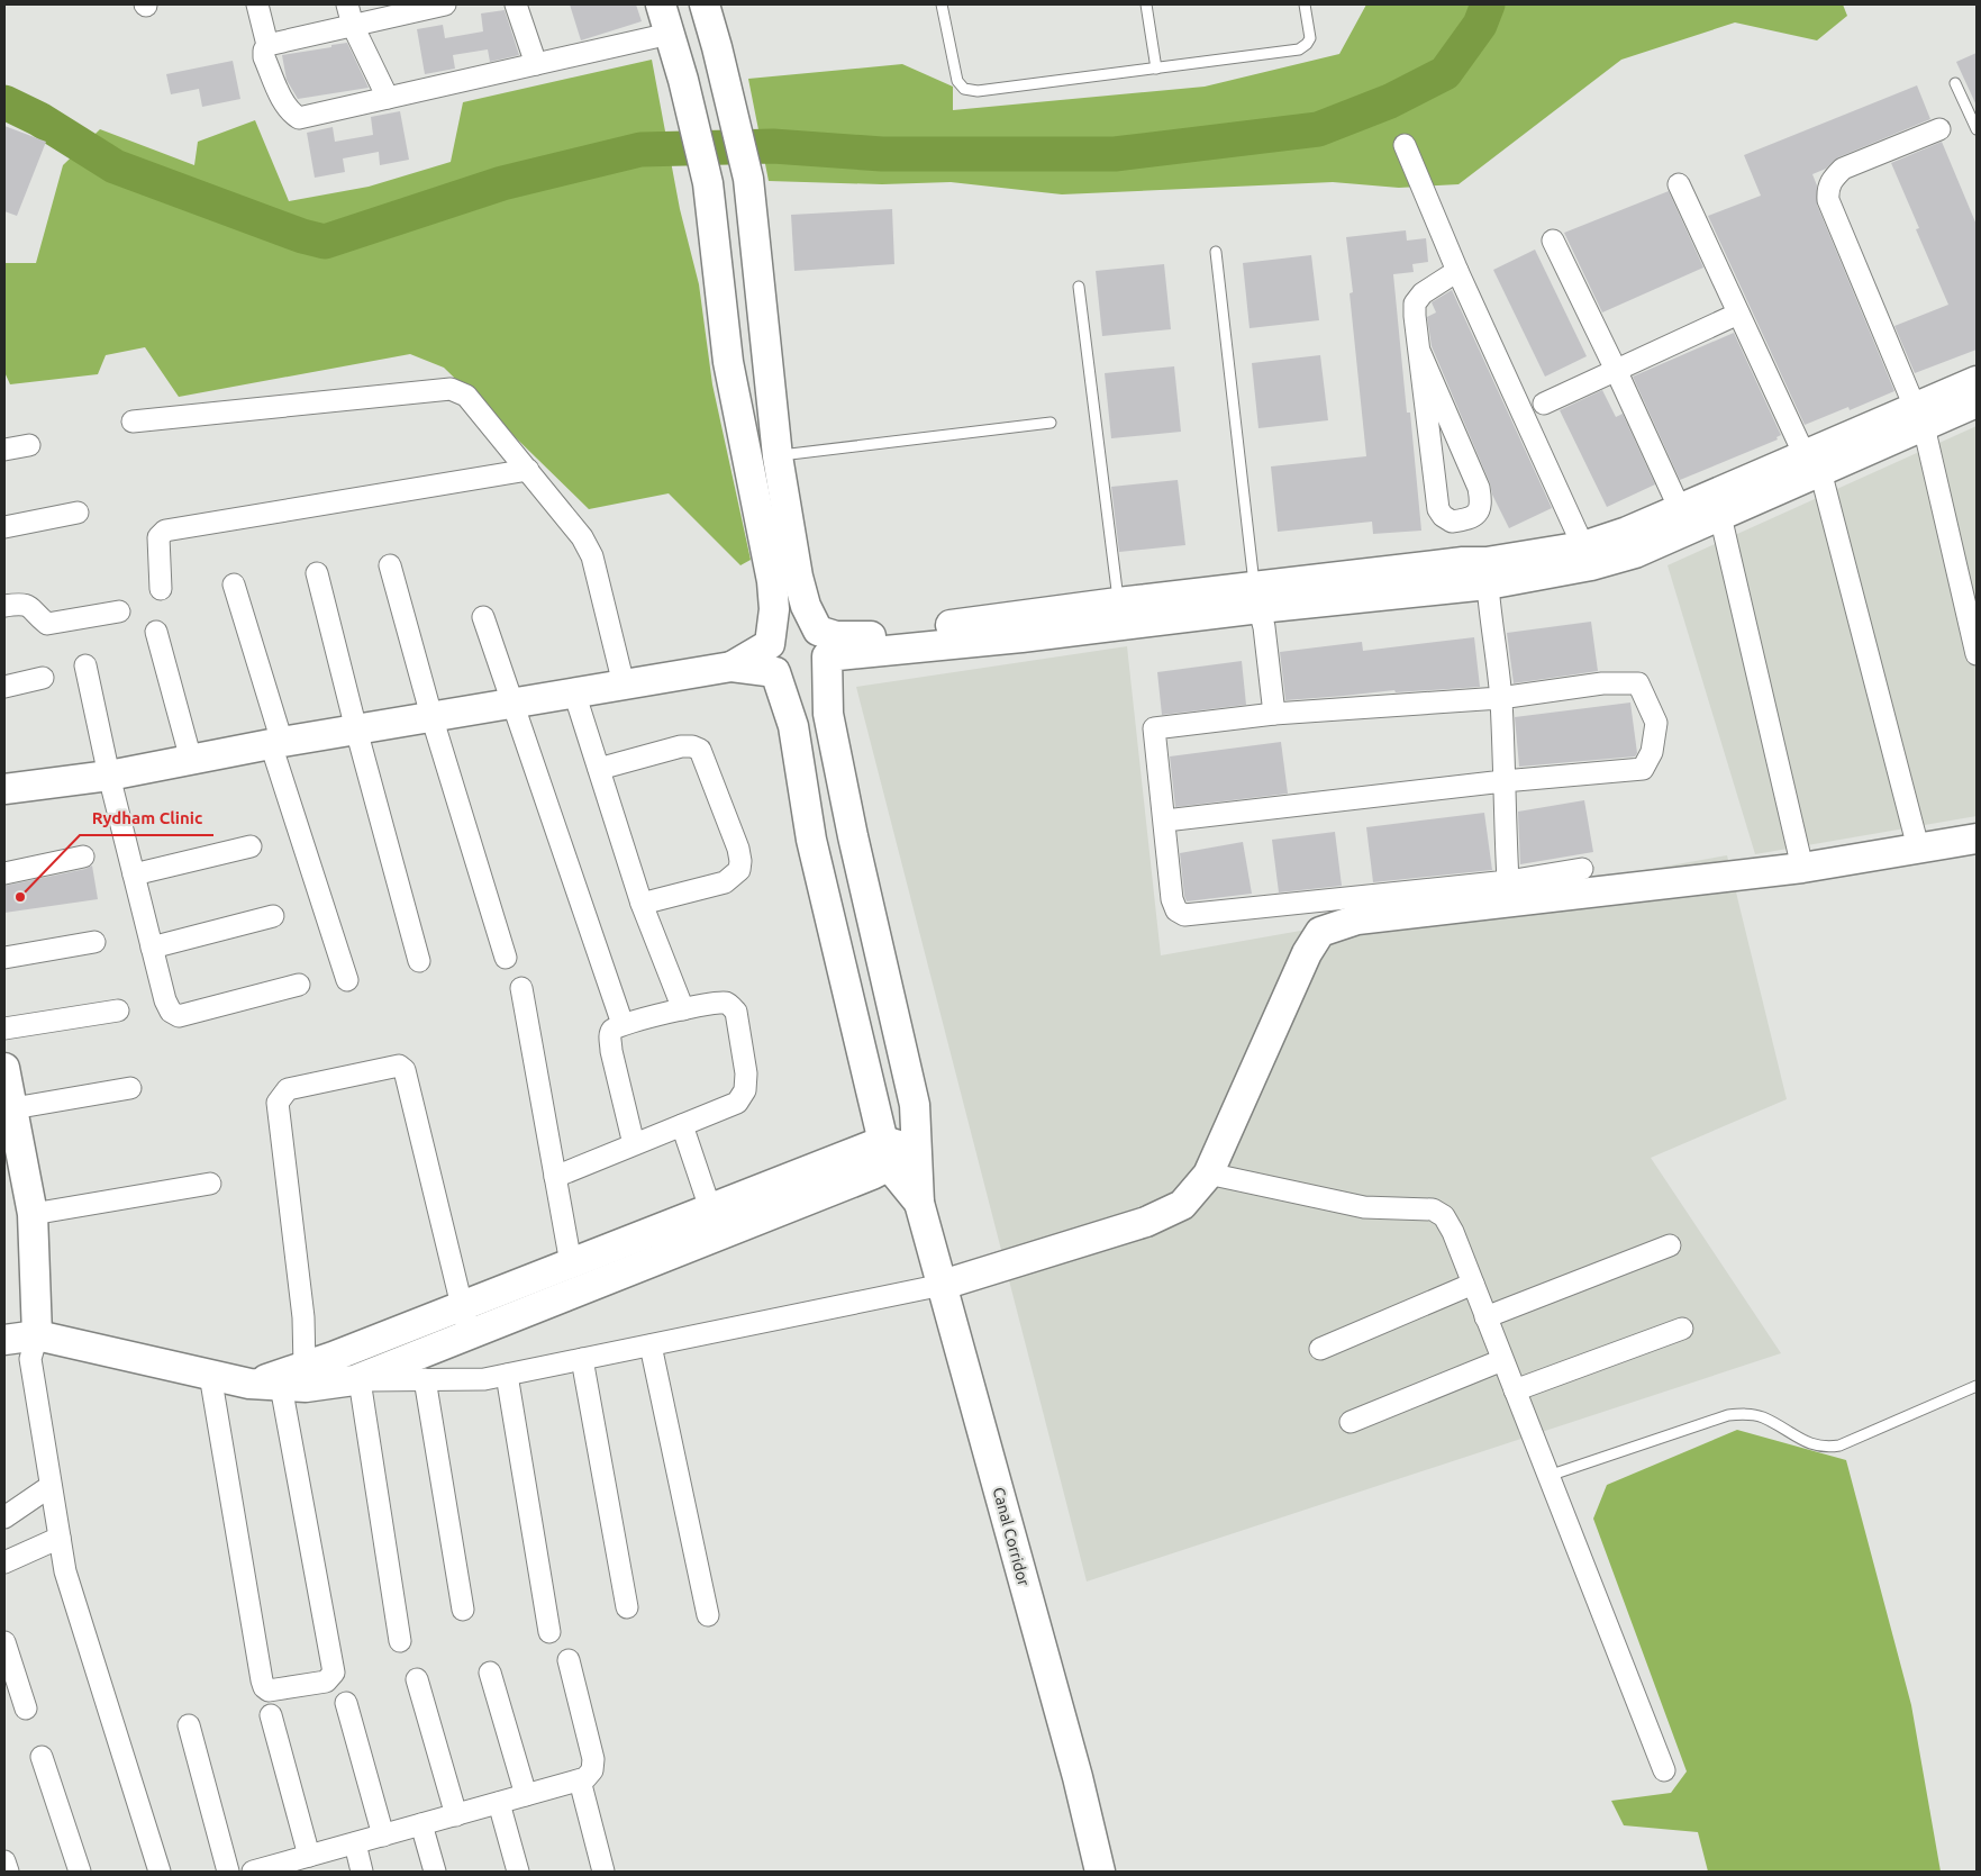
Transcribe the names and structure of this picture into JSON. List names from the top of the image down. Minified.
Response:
{"streets":{"street":["Canal Corridor"]},"places":["Rydham Clinic"]}
